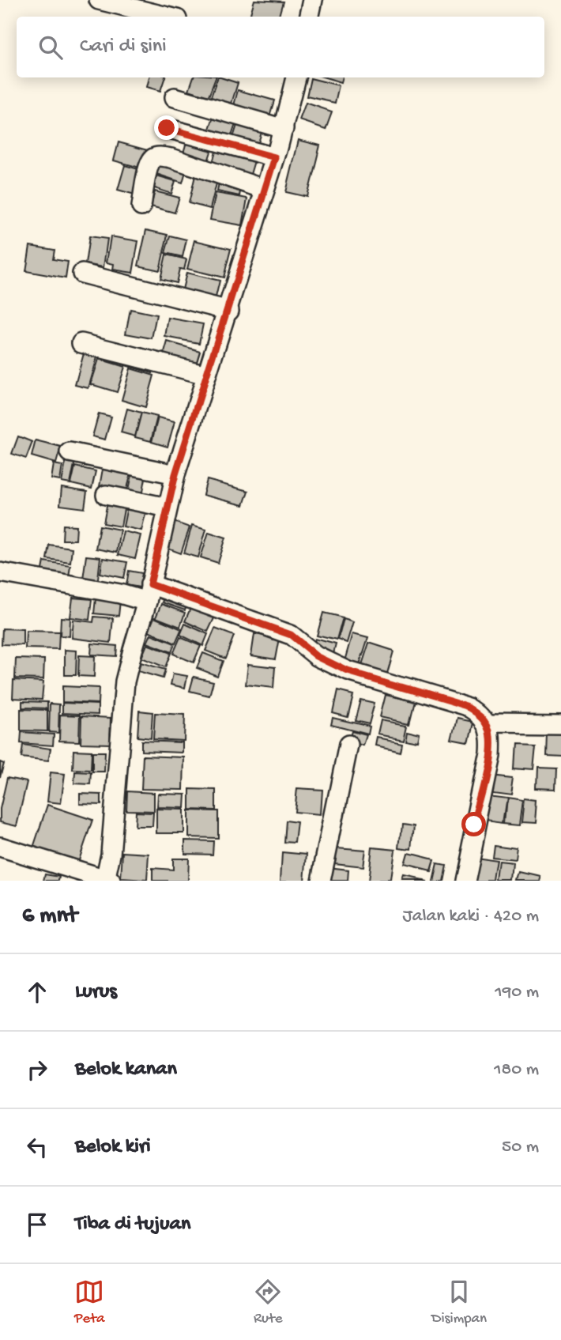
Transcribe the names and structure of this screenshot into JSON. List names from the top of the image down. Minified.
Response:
{"page":{"search":"Cari di sini","heading":["6 mnt","Jalan kaki · 420 m"],"list":[["Lurus","190 m"],["Belok kanan","180 m"],["Belok kiri","50 m"],"Tiba di tujuan"],"nav":["Peta","Rute","Disimpan"]}}
